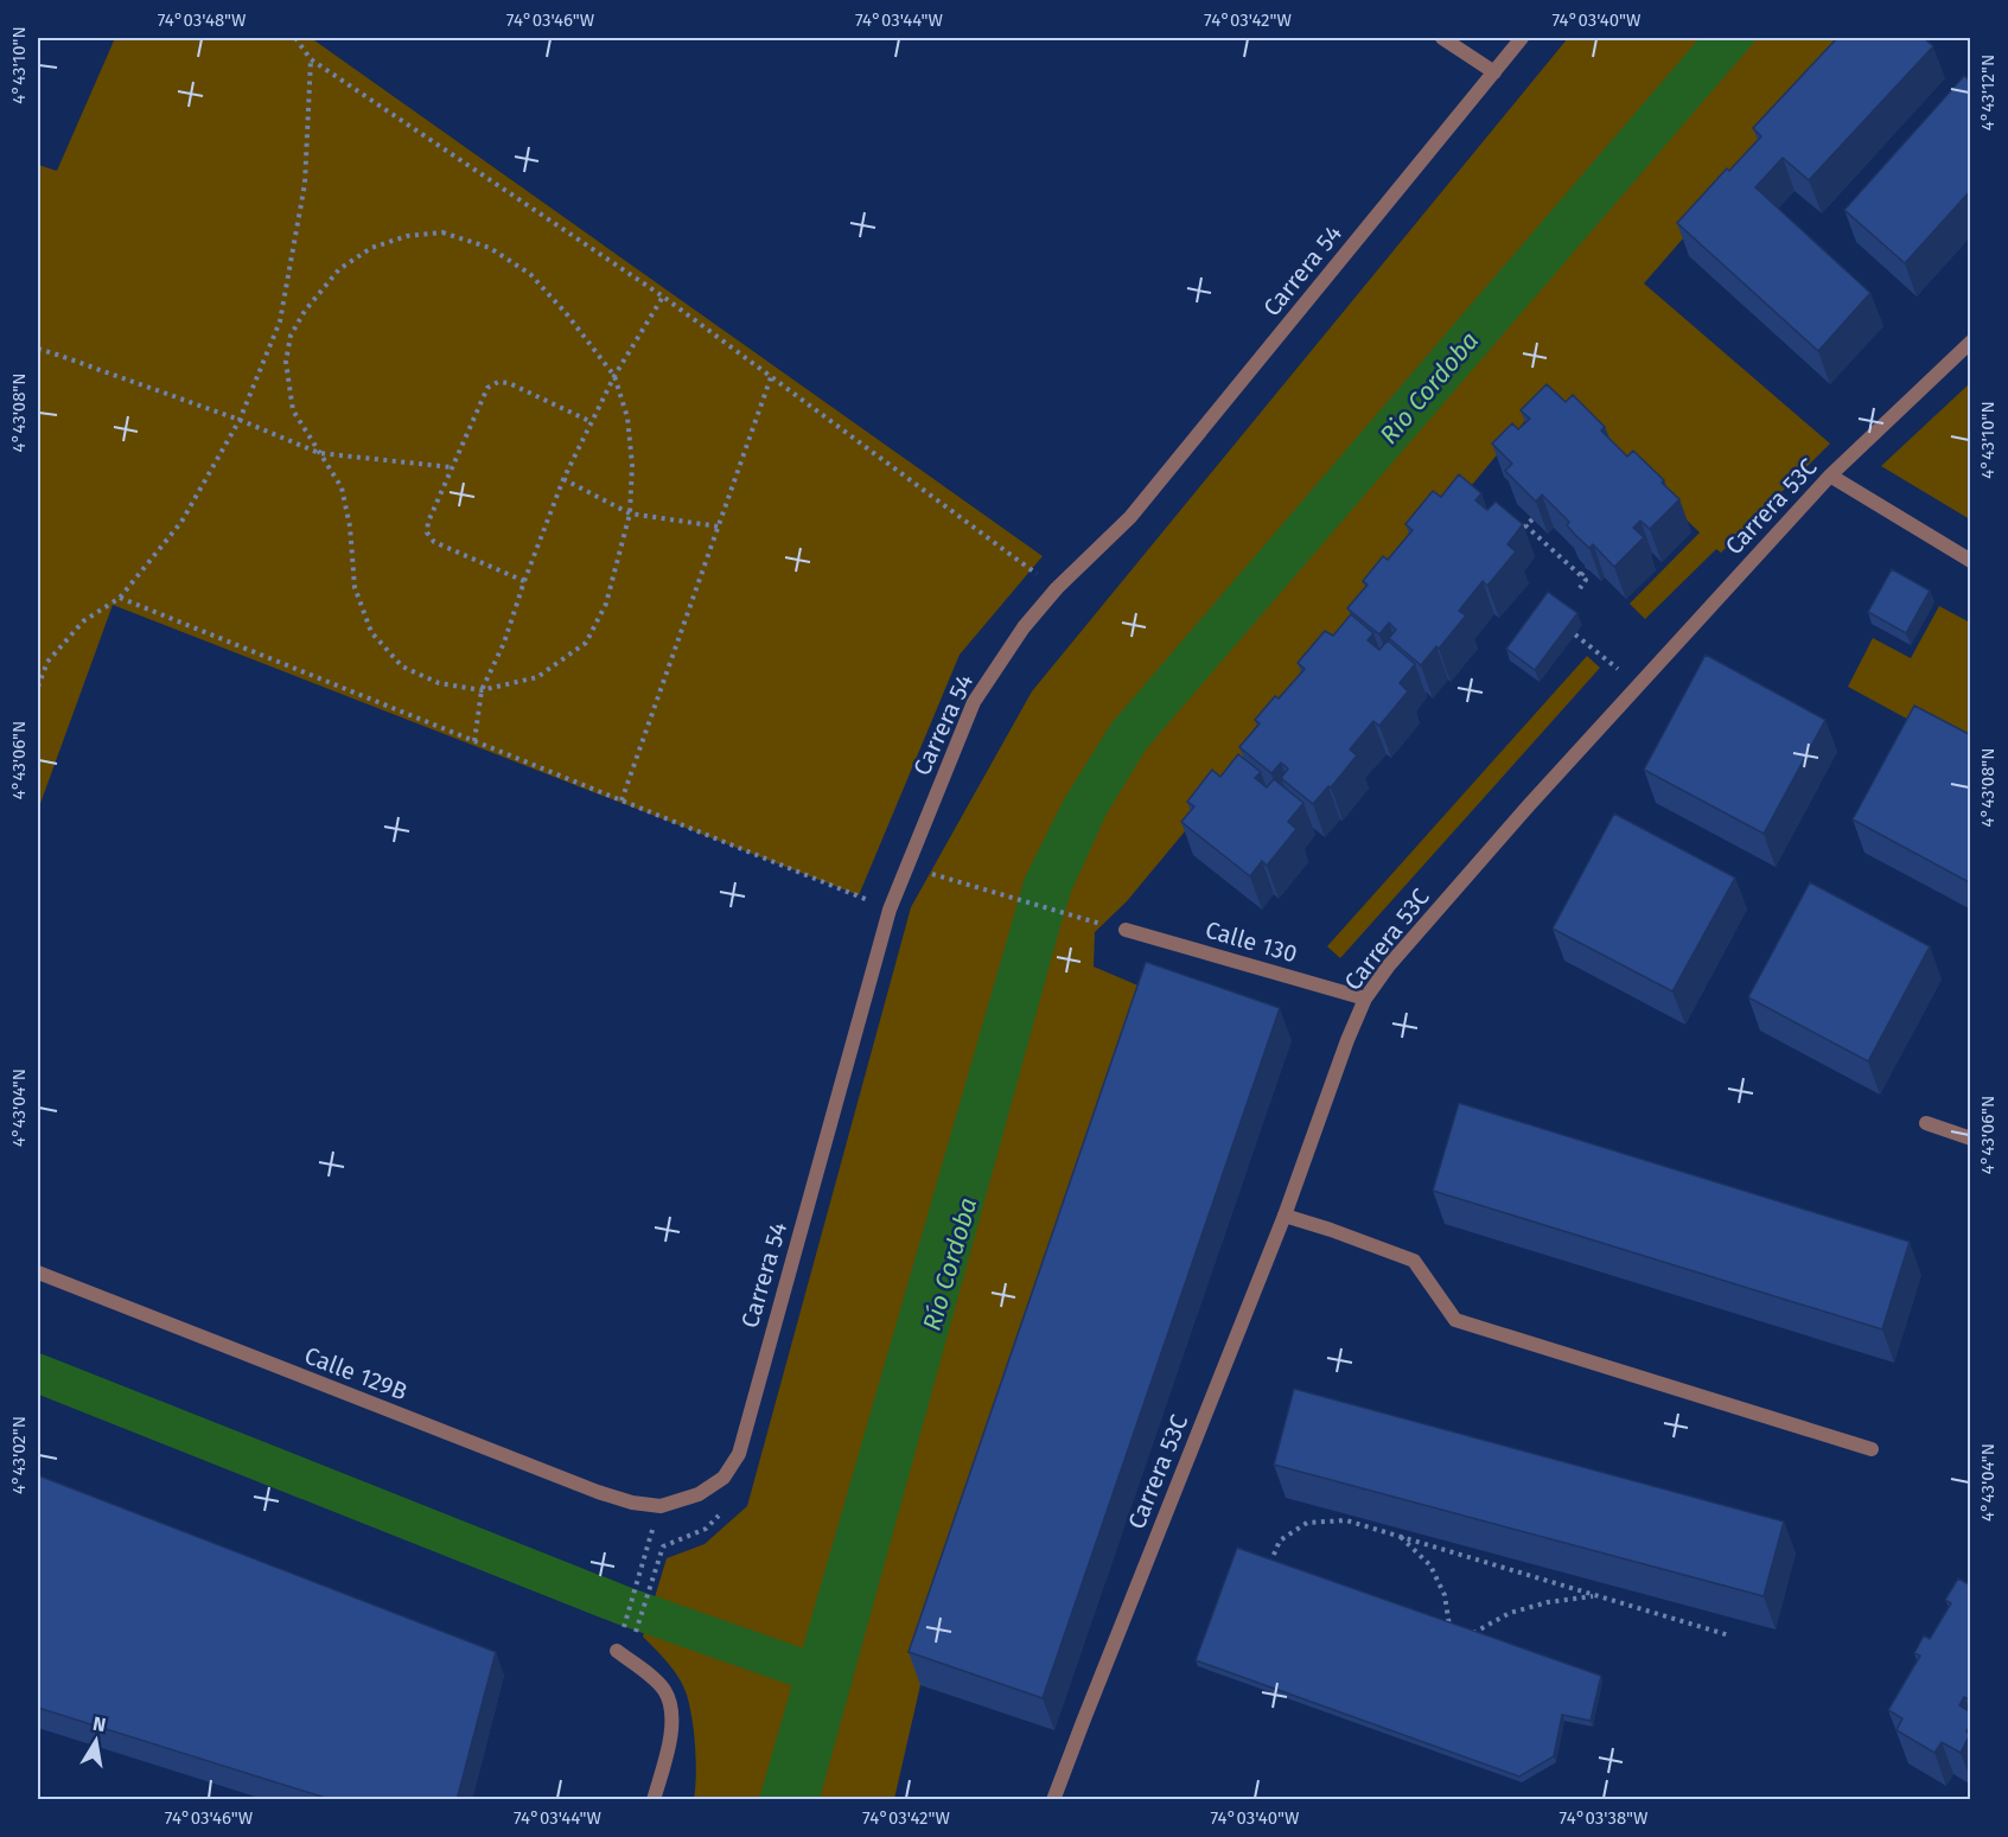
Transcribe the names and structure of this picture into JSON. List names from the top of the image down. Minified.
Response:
{"streets":{"street":["Carrera 54","Carrera 53C","Calle 130","Calle 129B"]},"crossings":[["Carrera 54","Calle 129B"],["Carrera 53C","Calle 130"]],"water":["Rio Cordoba","Río Cordoba"],"north":"top","coordinates":["74°03'48\"W","74°03'46\"W","74°03'44\"W","74°03'42\"W","74°03'40\"W","4°43'10\"N","4°43'12\"N","4°43'08\"N","4°43'06\"N","4°43'04\"N","4°43'02\"N","74°03'38\"W"]}
